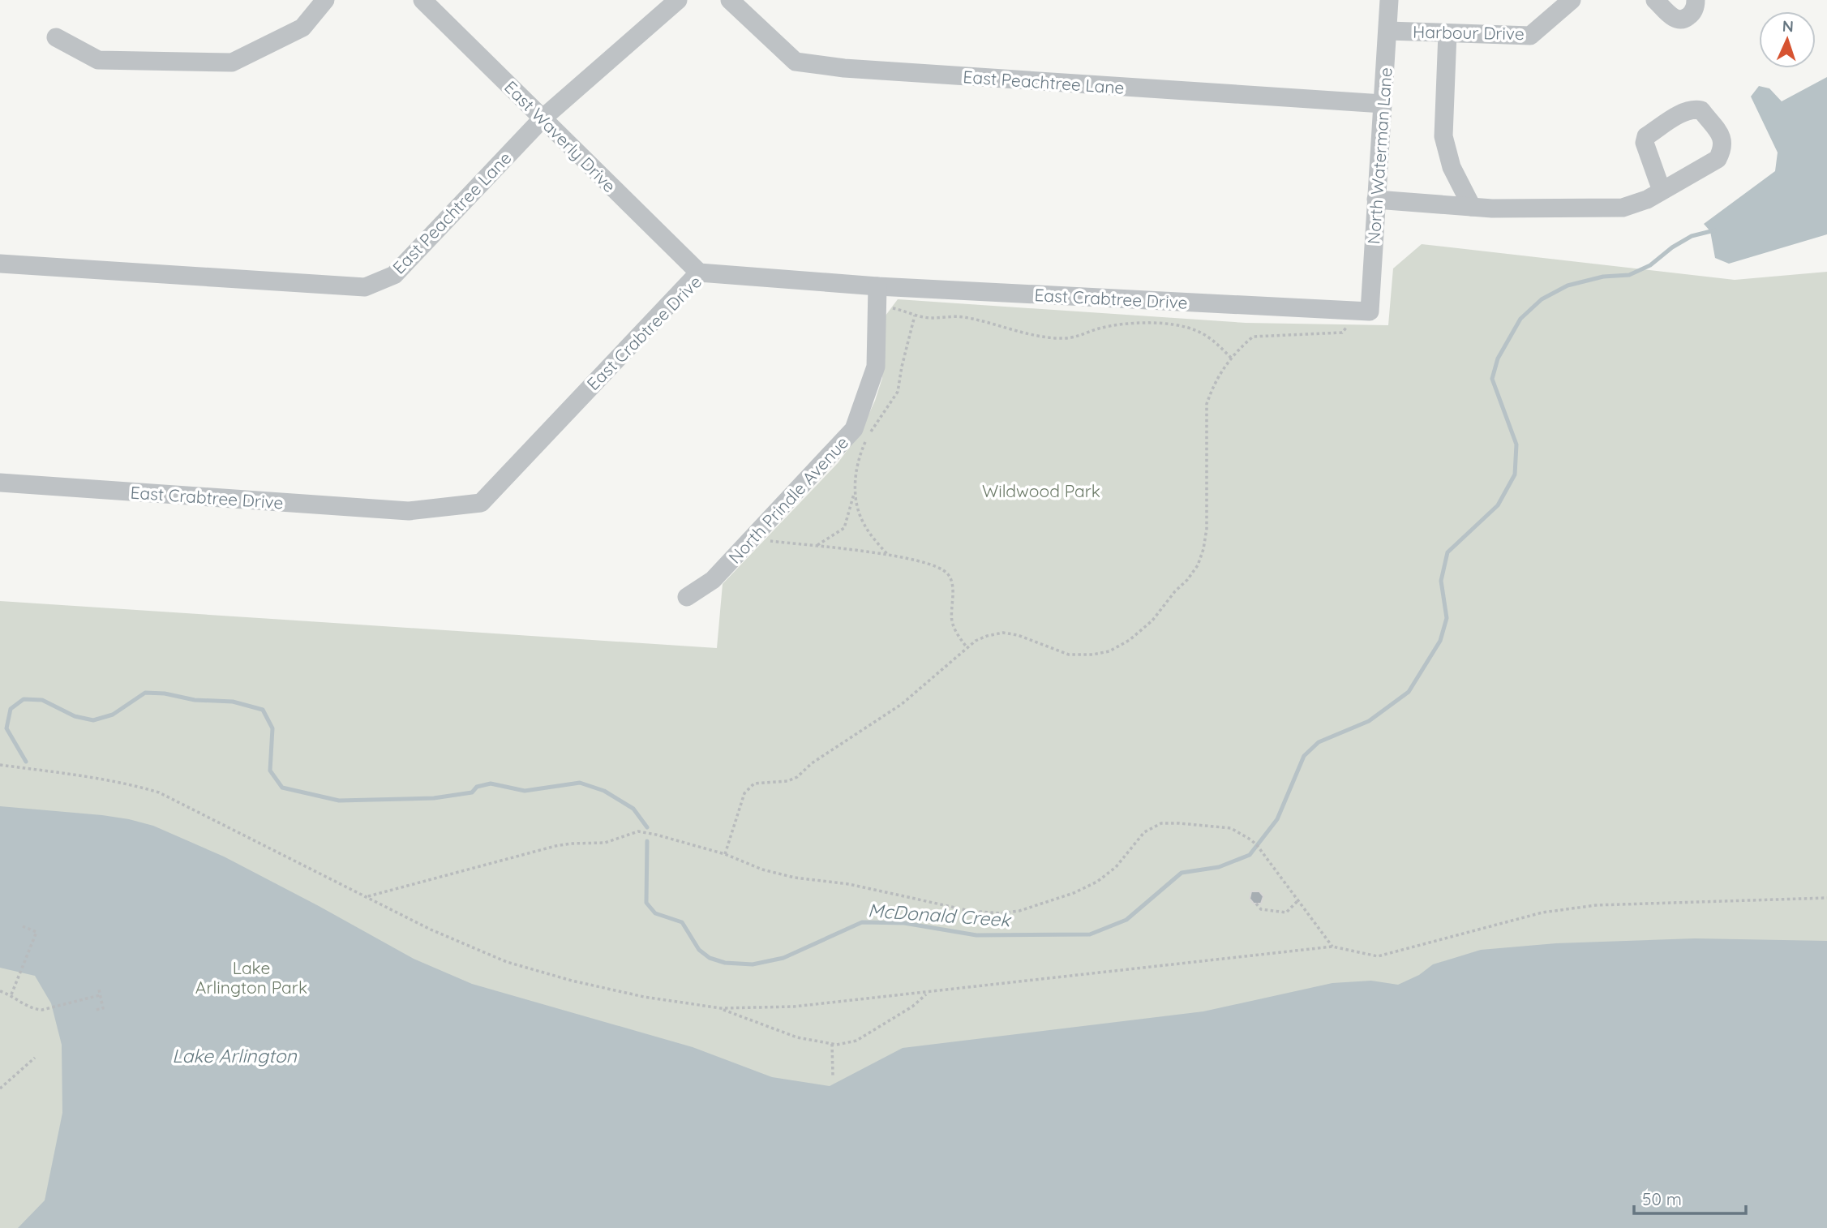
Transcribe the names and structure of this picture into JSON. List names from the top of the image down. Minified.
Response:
{"streets":{"street":["Harbour Drive","East Peachtree Lane","East Waverly Drive","North Waterman Lane","East Crabtree Drive","North Prindle Avenue"]},"crossings":[["Harbour Drive","North Waterman Lane"],["East Peachtree Lane","East Waverly Drive"],["East Peachtree Lane","North Waterman Lane"],["East Waverly Drive","East Crabtree Drive"],["North Waterman Lane","East Crabtree Drive"],["East Crabtree Drive","North Prindle Avenue"]],"water":["McDonald Creek","Lake Arlington"],"parks":["Wildwood Park","Lake Arlington Park"],"scale_bar":"50 m","north":"top"}
